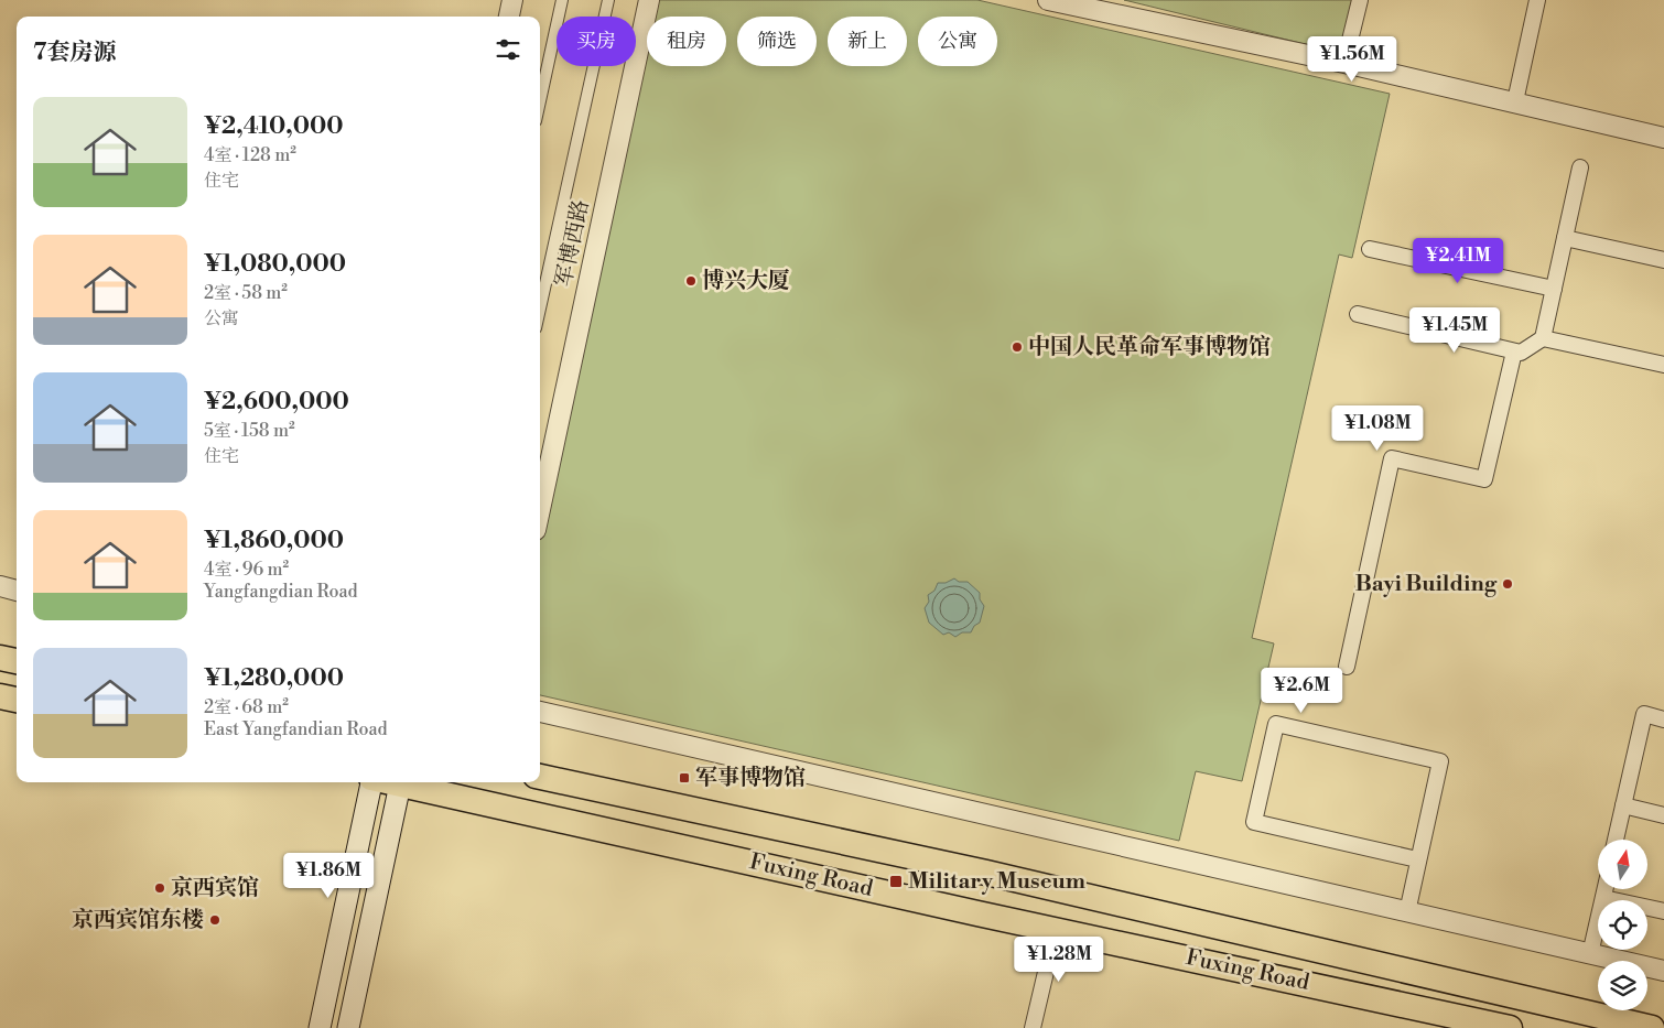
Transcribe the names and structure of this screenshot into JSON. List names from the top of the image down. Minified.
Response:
{"streets":{"highway":["Fuxing Road"],"street":["军博西路"]},"places":{"other":["博兴大厦","中国人民革命军事博物馆","Bayi Building","京西宾馆","京西宾馆东楼"],"transit":["军事博物馆","Military Museum"]},"north":"top","page":{"chip":["买房","租房","筛选","新上","公寓"],"heading":"7套房源","price":["¥1.56M","¥2.41M","¥1.45M","¥1.08M","¥2.6M","¥1.86M","¥1.28M"],"list":[{"name":"¥2,410,000","note":"4室 · 128 m² · 住宅"},{"name":"¥1,080,000","note":"2室 · 58 m² · 公寓"},{"name":"¥2,600,000","note":"5室 · 158 m² · 住宅"},{"name":"¥1,860,000","note":"4室 · 96 m² · Yangfangdian Road"},{"name":"¥1,280,000","note":"2室 · 68 m² · East Yangfandian Road"}]}}
